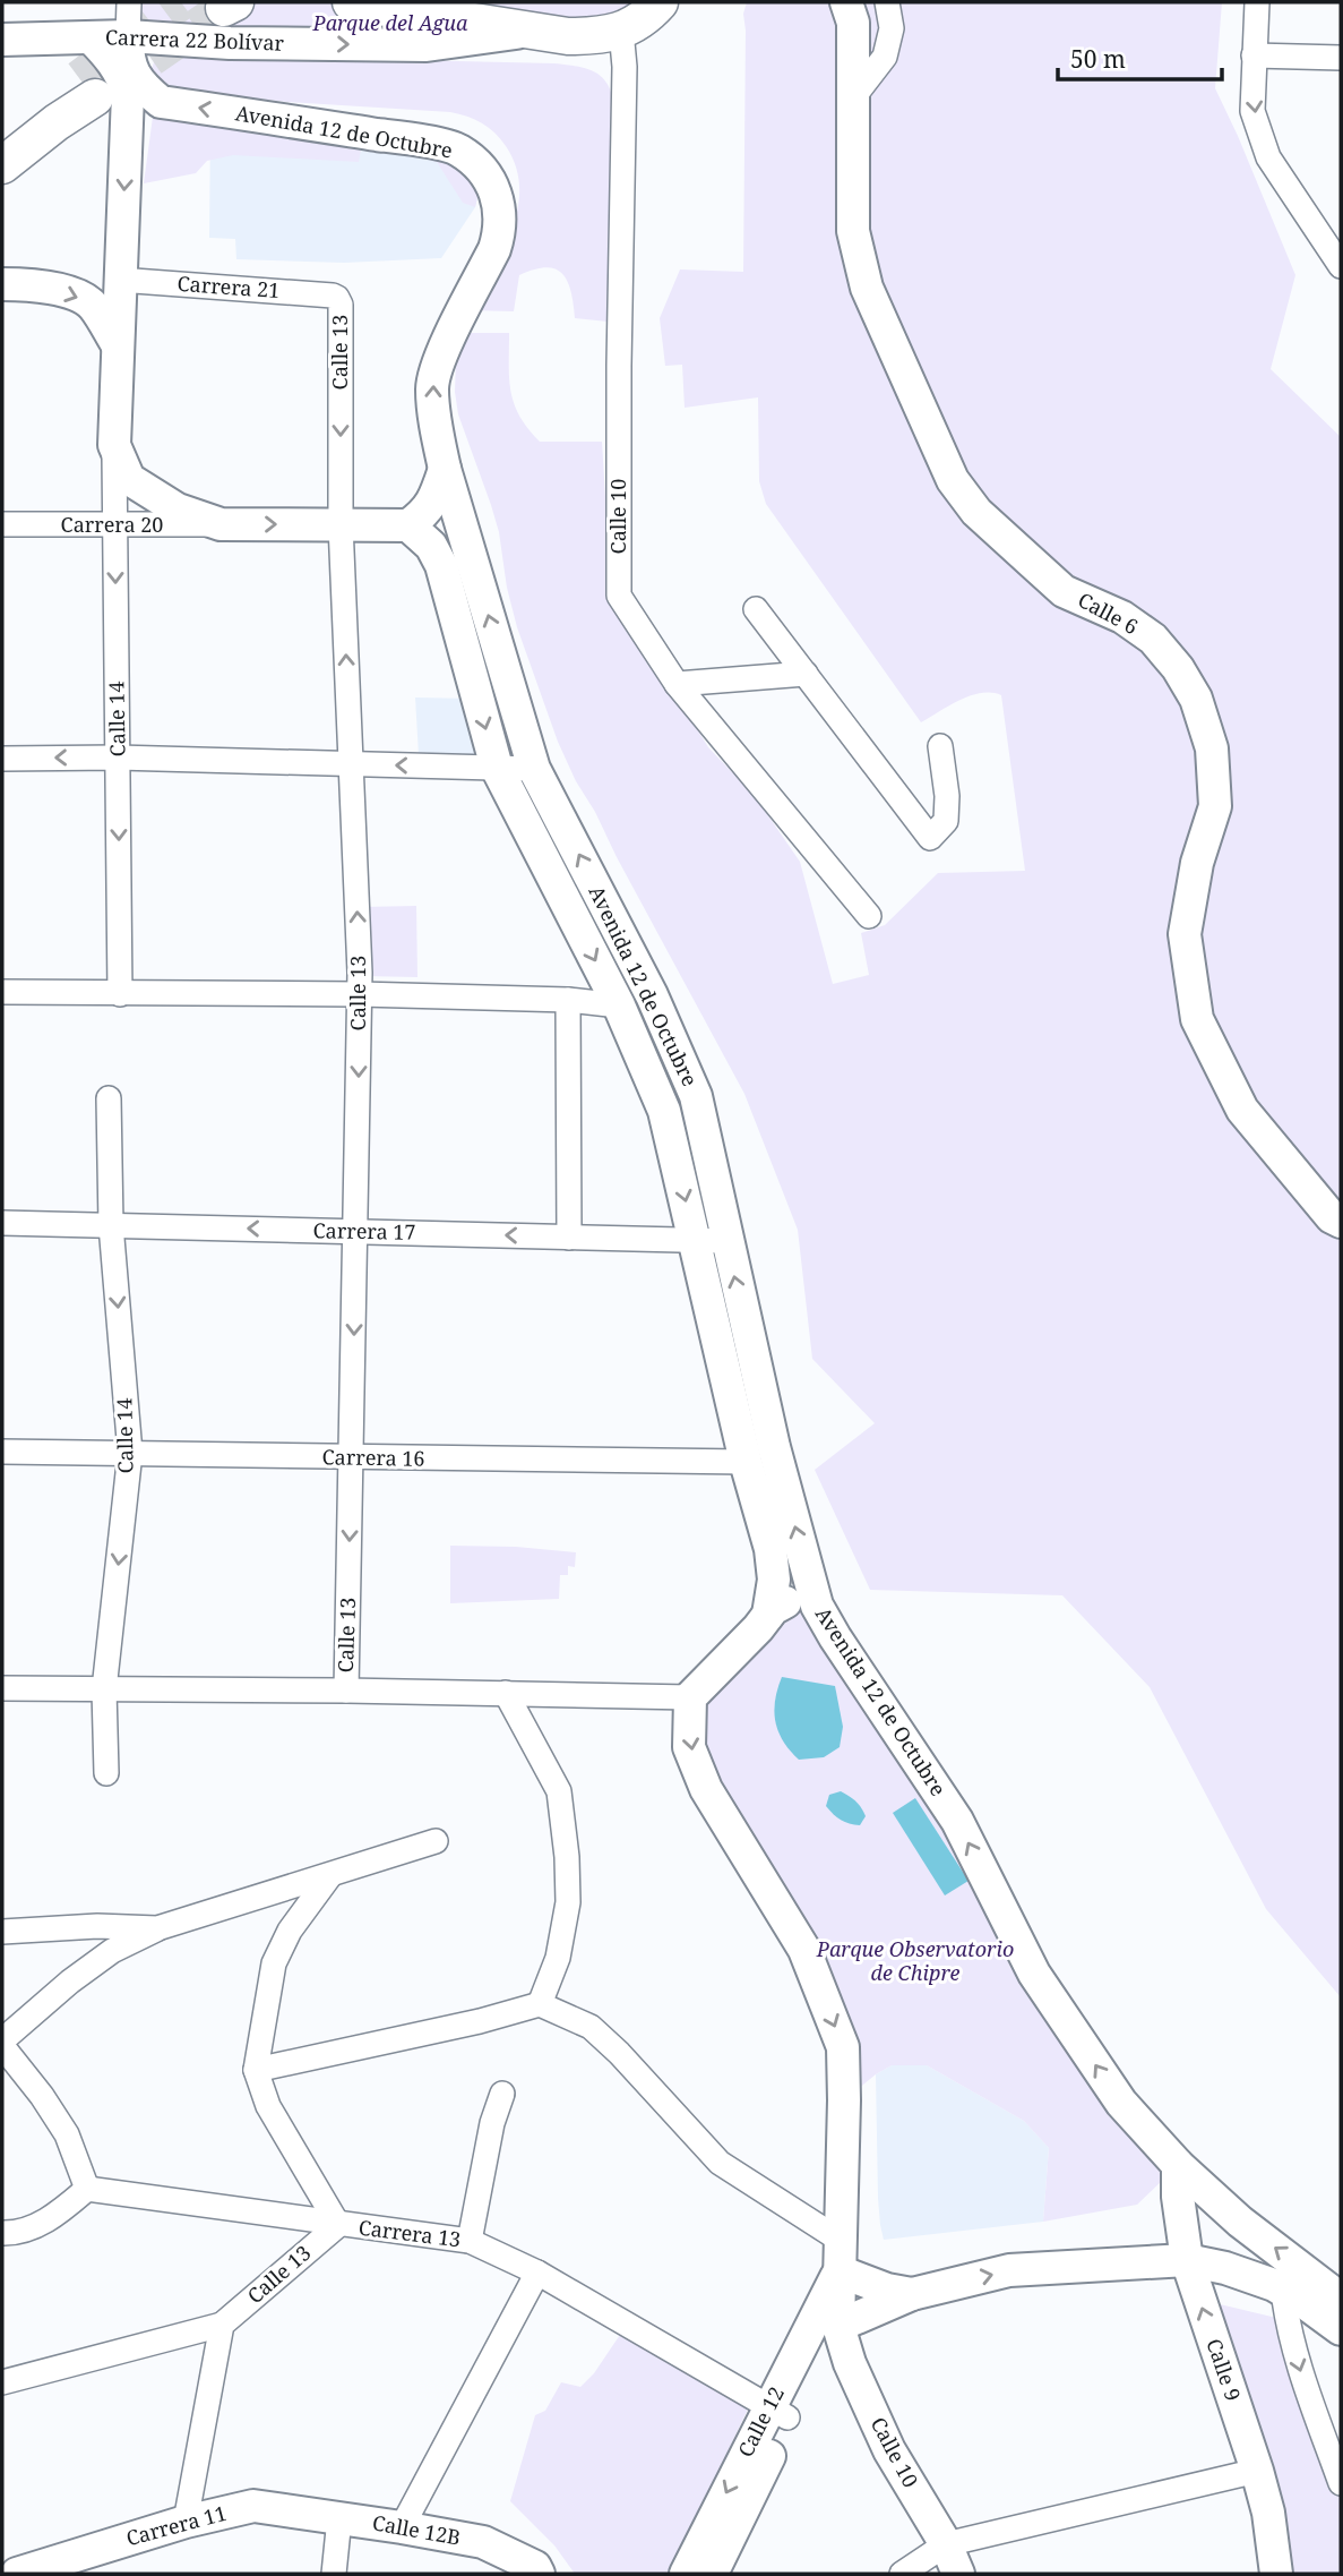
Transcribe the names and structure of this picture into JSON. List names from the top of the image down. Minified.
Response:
{"streets":{"main road":["Carrera 22 Bolívar","Avenida 12 de Octubre","Calle 10","Carrera 20","Calle 6","Calle 14","Calle 9","Calle 12","Carrera 11","Calle 12B"],"street":["Carrera 21","Calle 13","Carrera 17","Carrera 16","Carrera 13"]},"crossings":[["Carrera 22 Bolívar","Calle 14"],["Avenida 12 de Octubre","Carrera 20"],["Avenida 12 de Octubre","Calle 14"],["Avenida 12 de Octubre","Carrera 17"],["Avenida 12 de Octubre","Carrera 16"],["Avenida 12 de Octubre","Calle 9"],["Carrera 21","Calle 13"],["Carrera 21","Calle 14"],["Calle 13","Carrera 20"],["Calle 13","Carrera 17"],["Calle 13","Carrera 16"],["Calle 13","Carrera 13"],["Calle 10","Calle 12"],["Carrera 20","Calle 14"],["Calle 14","Carrera 17"],["Calle 14","Carrera 16"],["Carrera 13","Calle 12"],["Carrera 11","Calle 12B"]],"one_way":["Calle 14","Carrera 17","Calle 9"],"parks":["Parque del Agua","Parque Observatorio de Chipre"],"scale_bar":"50 m"}
